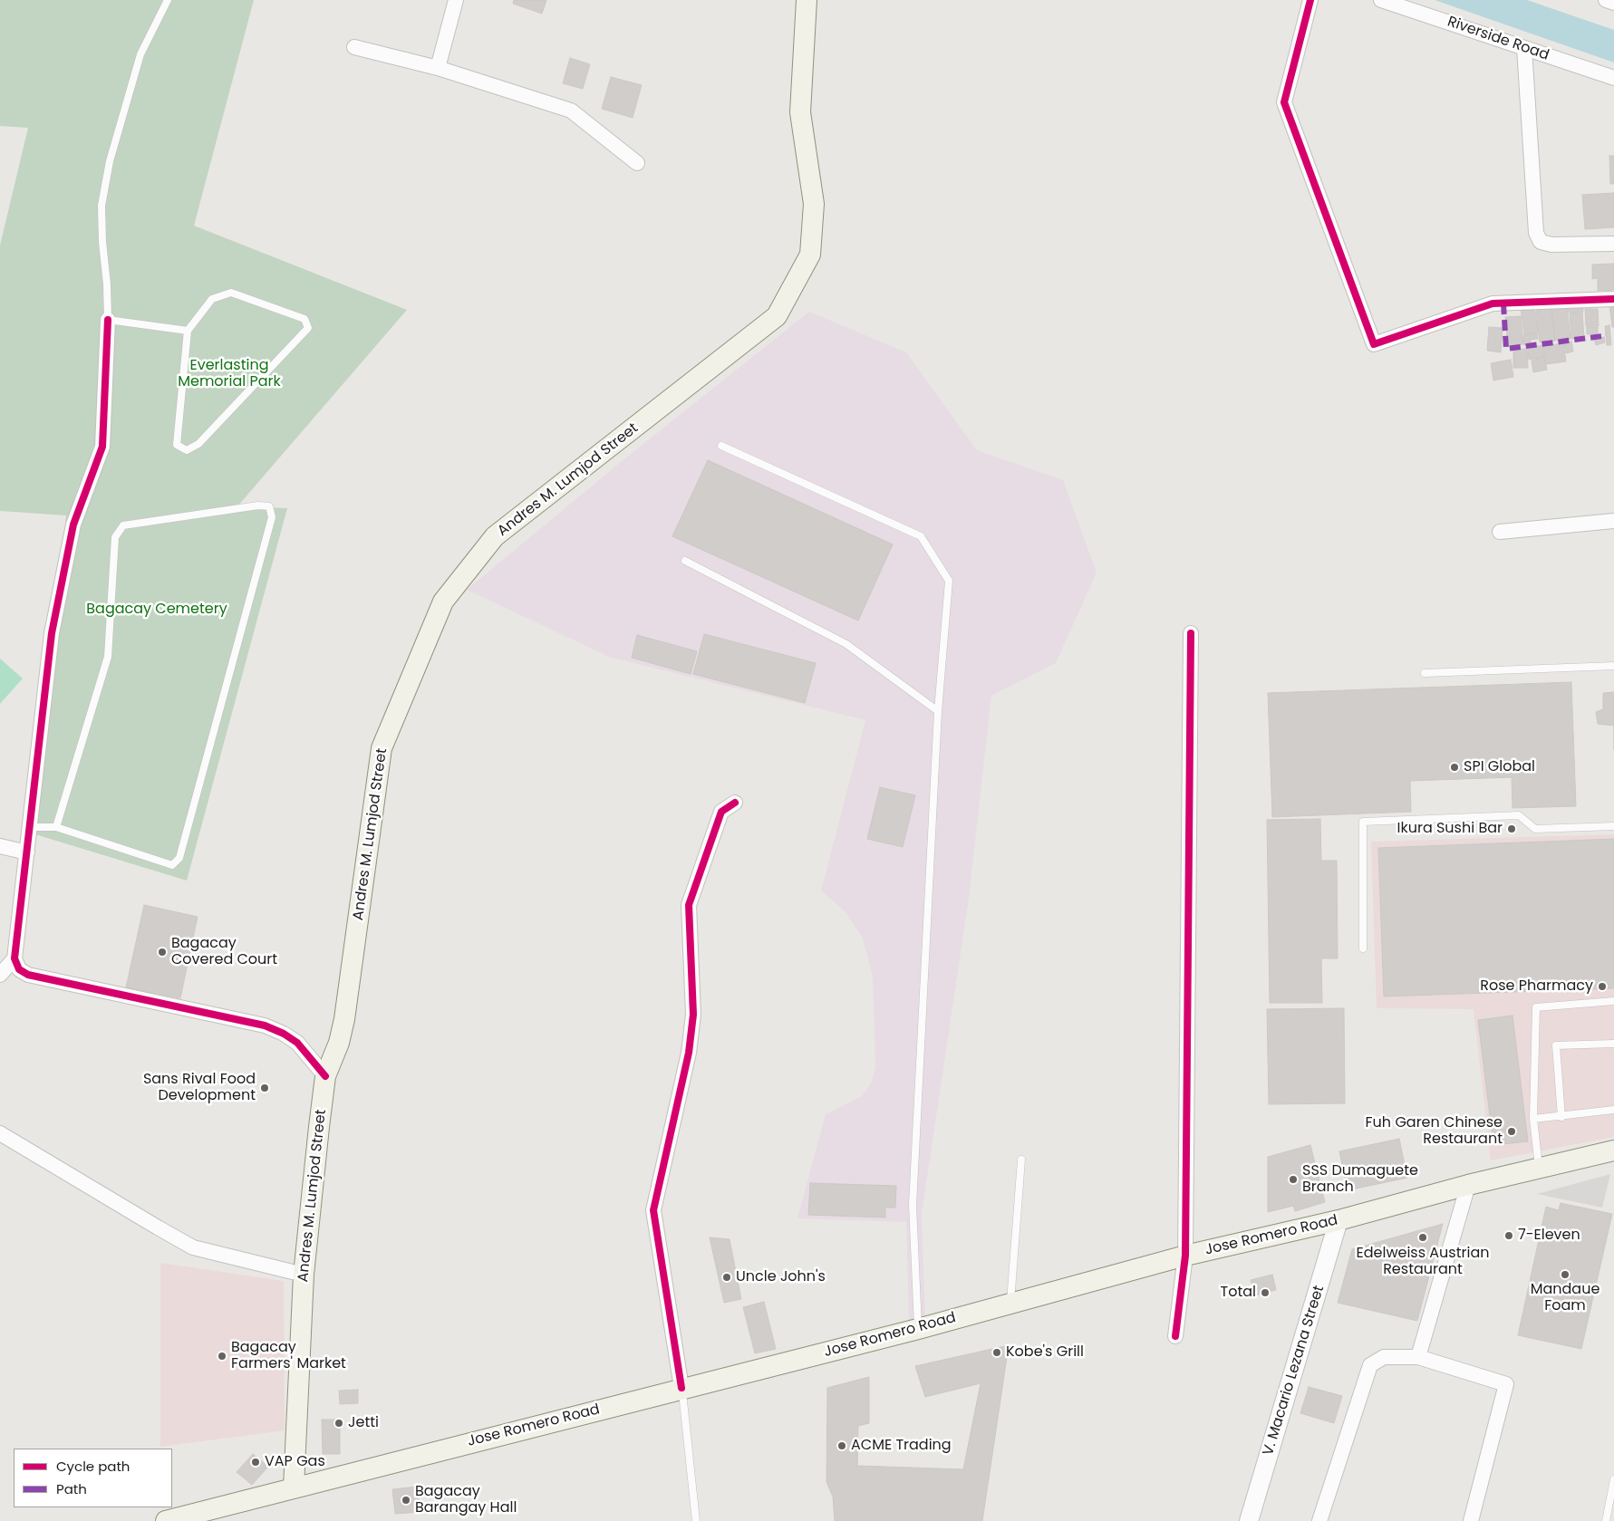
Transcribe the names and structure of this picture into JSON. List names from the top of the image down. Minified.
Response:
{"streets":{"main road":["Andres M. Lumjod Street","Jose Romero Road"],"street":["Riverside Road","V. Macario Lezana Street"]},"crossings":[["Andres M. Lumjod Street","Jose Romero Road"],["Jose Romero Road","V. Macario Lezana Street"]],"parks":["Everlasting Memorial Park","Bagacay Cemetery"],"places":["SPI Global","Ikura Sushi Bar","Bagacay Covered Court","Rose Pharmacy","Sans Rival Food Development","Fuh Garen Chinese Restaurant","SSS Dumaguete Branch","7-Eleven","Edelweiss Austrian Restaurant","Mandaue Foam","Uncle John's","Total","Kobe's Grill","Bagacay Farmers' Market","Jetti","ACME Trading","VAP Gas","Bagacay Barangay Hall"],"legend":["Cycle path","Path"]}
